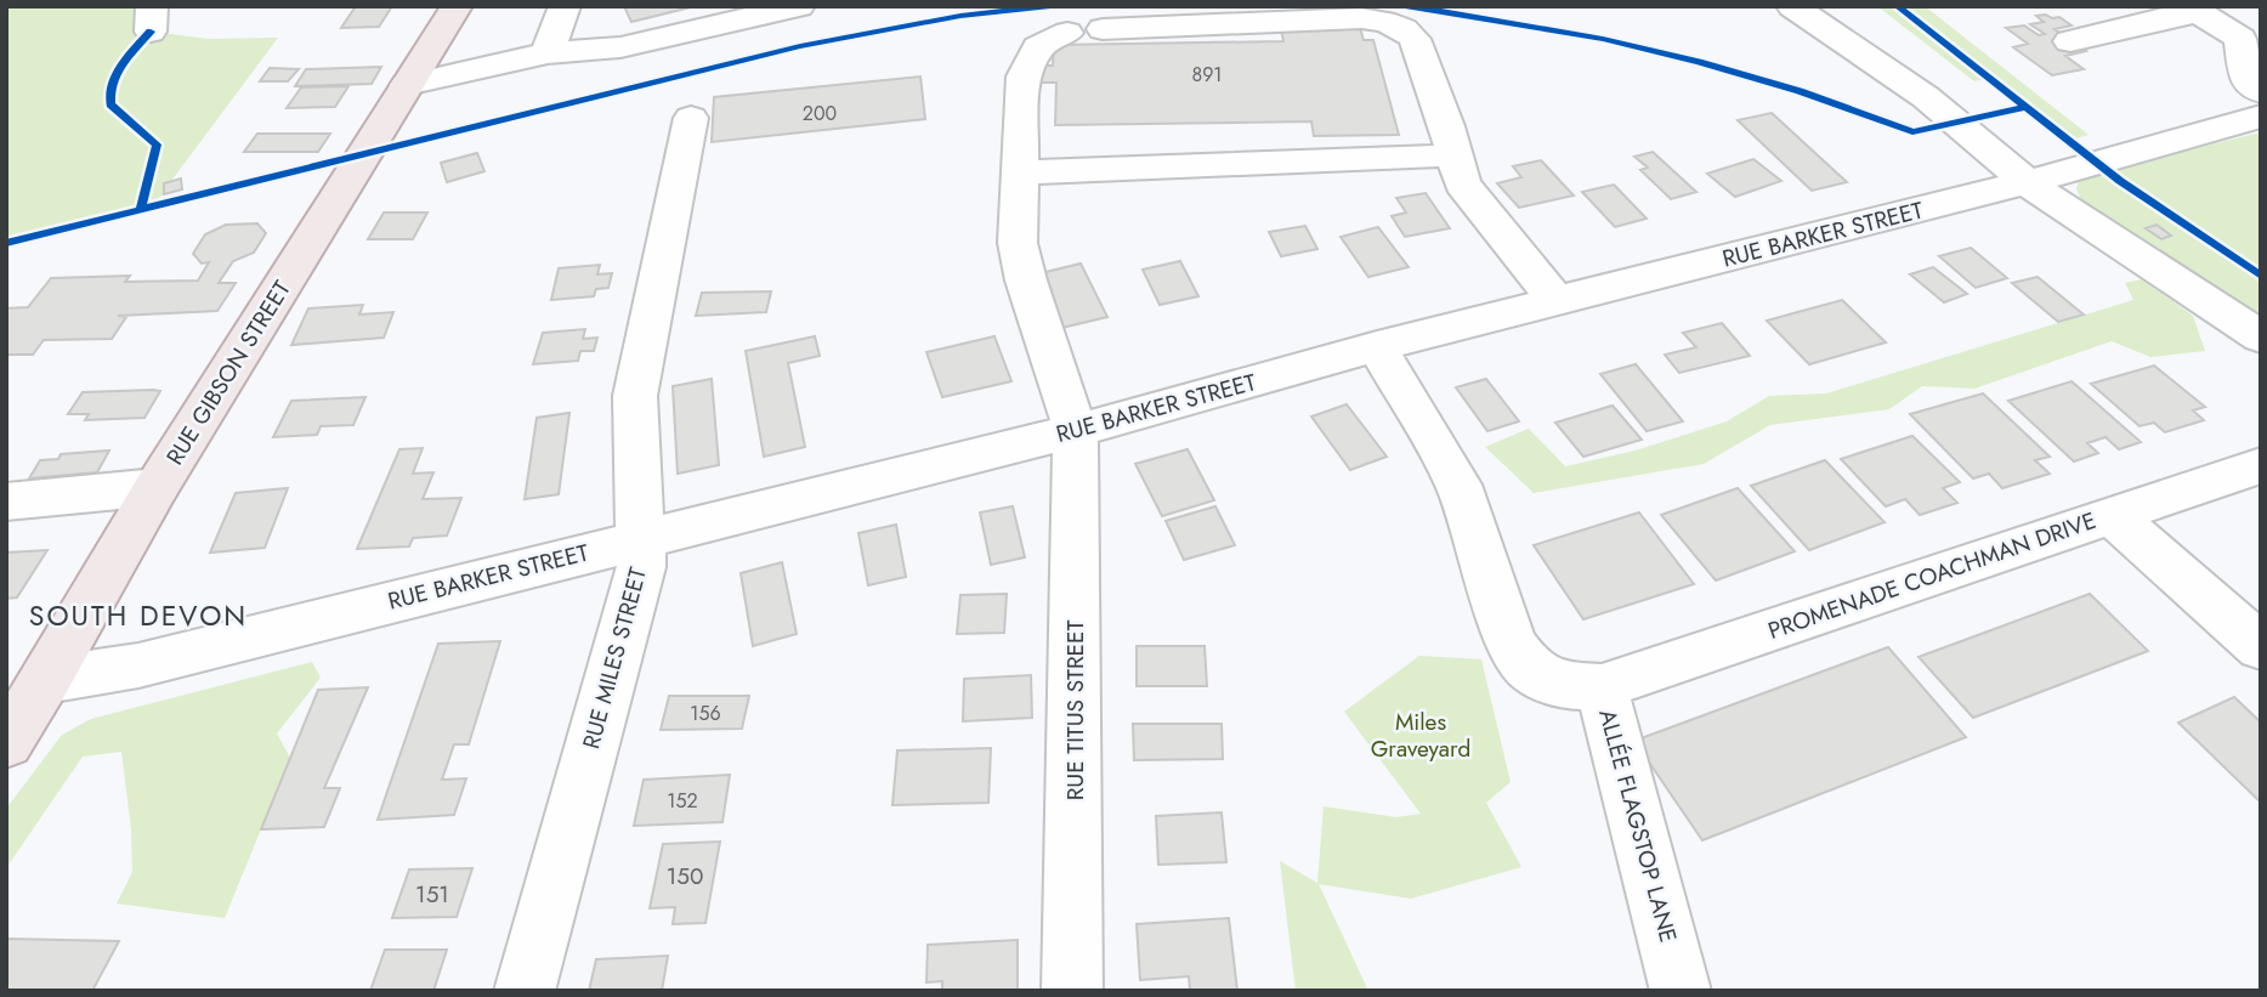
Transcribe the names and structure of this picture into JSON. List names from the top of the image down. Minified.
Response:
{"streets":{"main road":["RUE GIBSON STREET"],"street":["RUE BARKER STREET","PROMENADE COACHMAN DRIVE","RUE MILES STREET","RUE TITUS STREET","ALLÉE FLAGSTOP LANE"]},"crossings":[["RUE BARKER STREET","RUE GIBSON STREET"],["RUE BARKER STREET","RUE MILES STREET"],["RUE BARKER STREET","RUE TITUS STREET"],["RUE BARKER STREET","ALLÉE FLAGSTOP LANE"],["PROMENADE COACHMAN DRIVE","ALLÉE FLAGSTOP LANE"]],"districts":["SOUTH DEVON"],"parks":["Miles Graveyard"],"house_numbers":["891","200","156","152","150","151"]}
